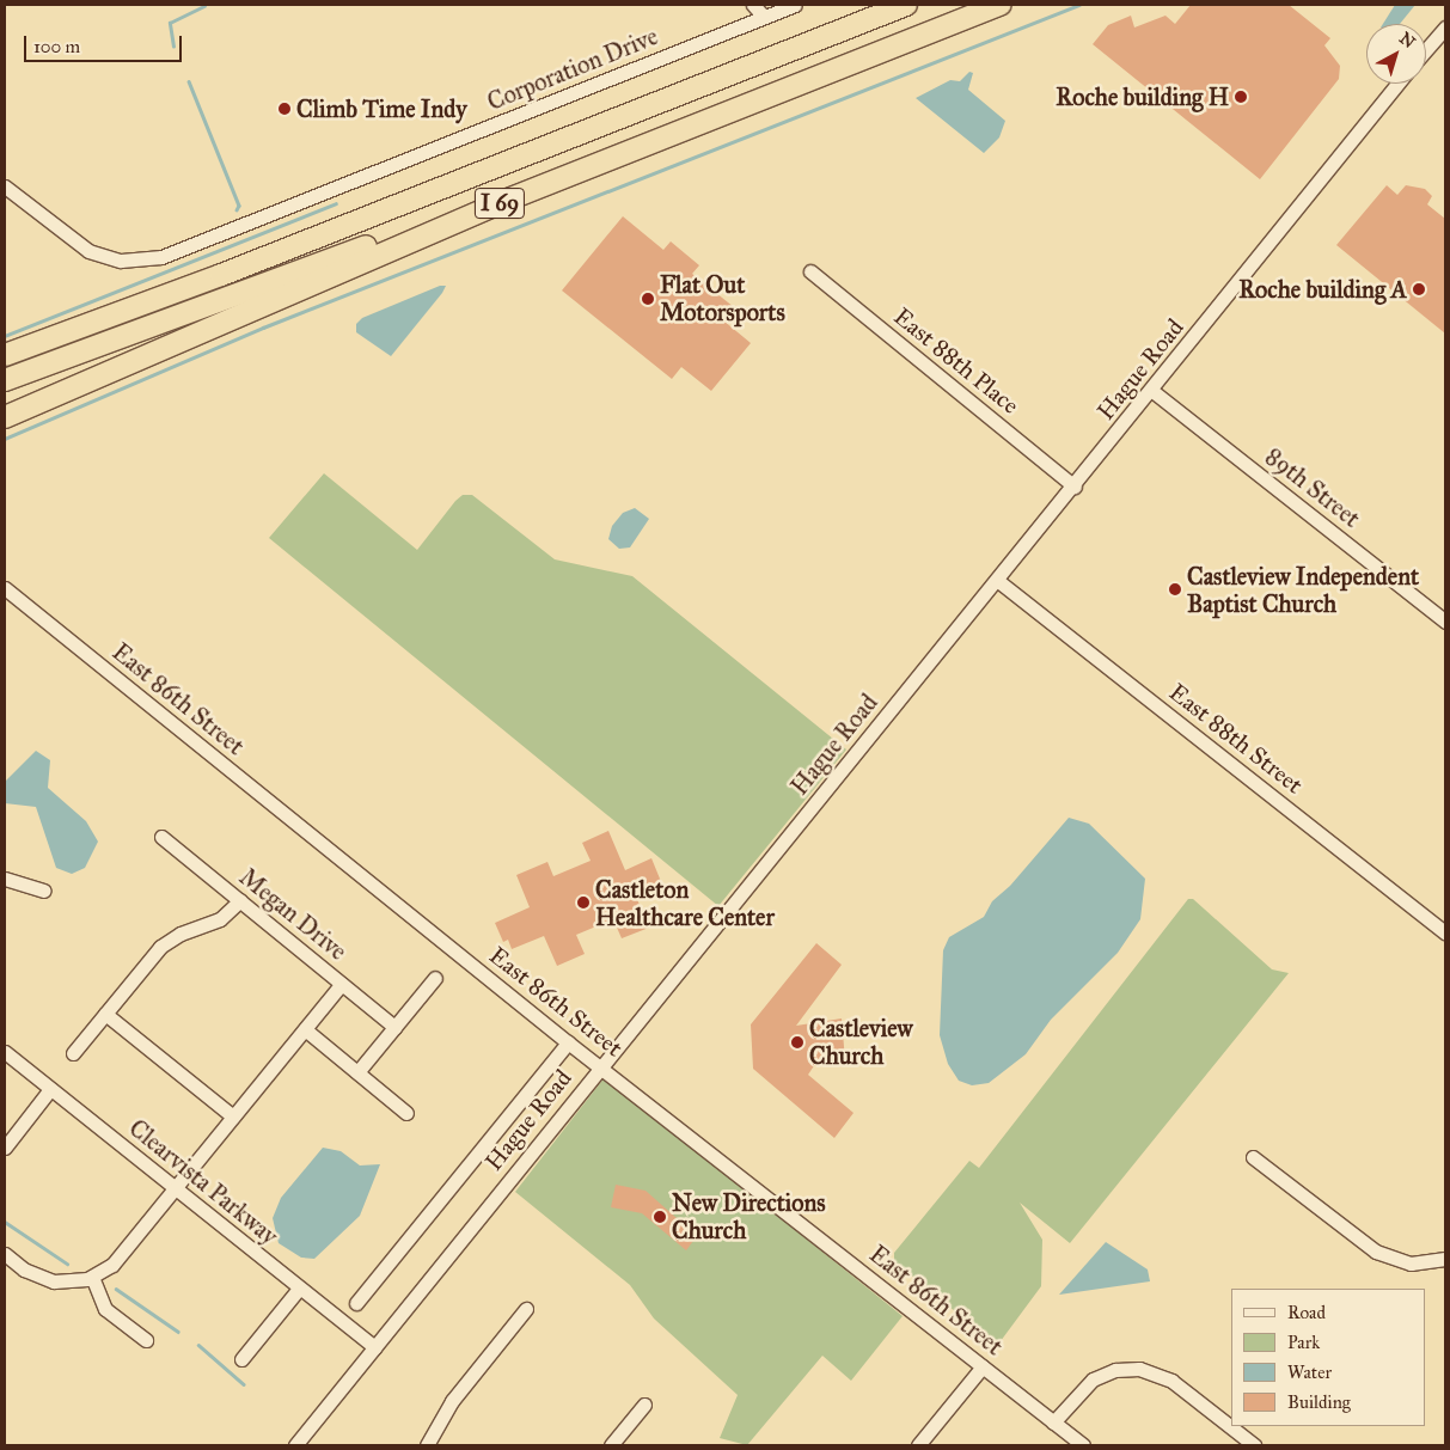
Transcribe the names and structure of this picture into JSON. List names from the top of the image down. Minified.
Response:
{"streets":{"highway":["I 69"],"street":["Corporation Drive","East 88th Place","Hague Road","89th Street","East 86th Street","East 88th Street","Megan Drive","Clearvista Parkway"]},"crossings":[["East 88th Place","Hague Road"],["Hague Road","89th Street"],["Hague Road","East 86th Street"],["Hague Road","East 88th Street"],["Hague Road","Clearvista Parkway"]],"places":["Roche building H","Climb Time Indy","Roche building A","Flat Out Motorsports","Castleview Independent Baptist Church","Castleton Healthcare Center","Castleview Church","New Directions Church"],"legend":["Road","Park","Water","Building"],"scale_bar":"100 m","north":"top right"}
